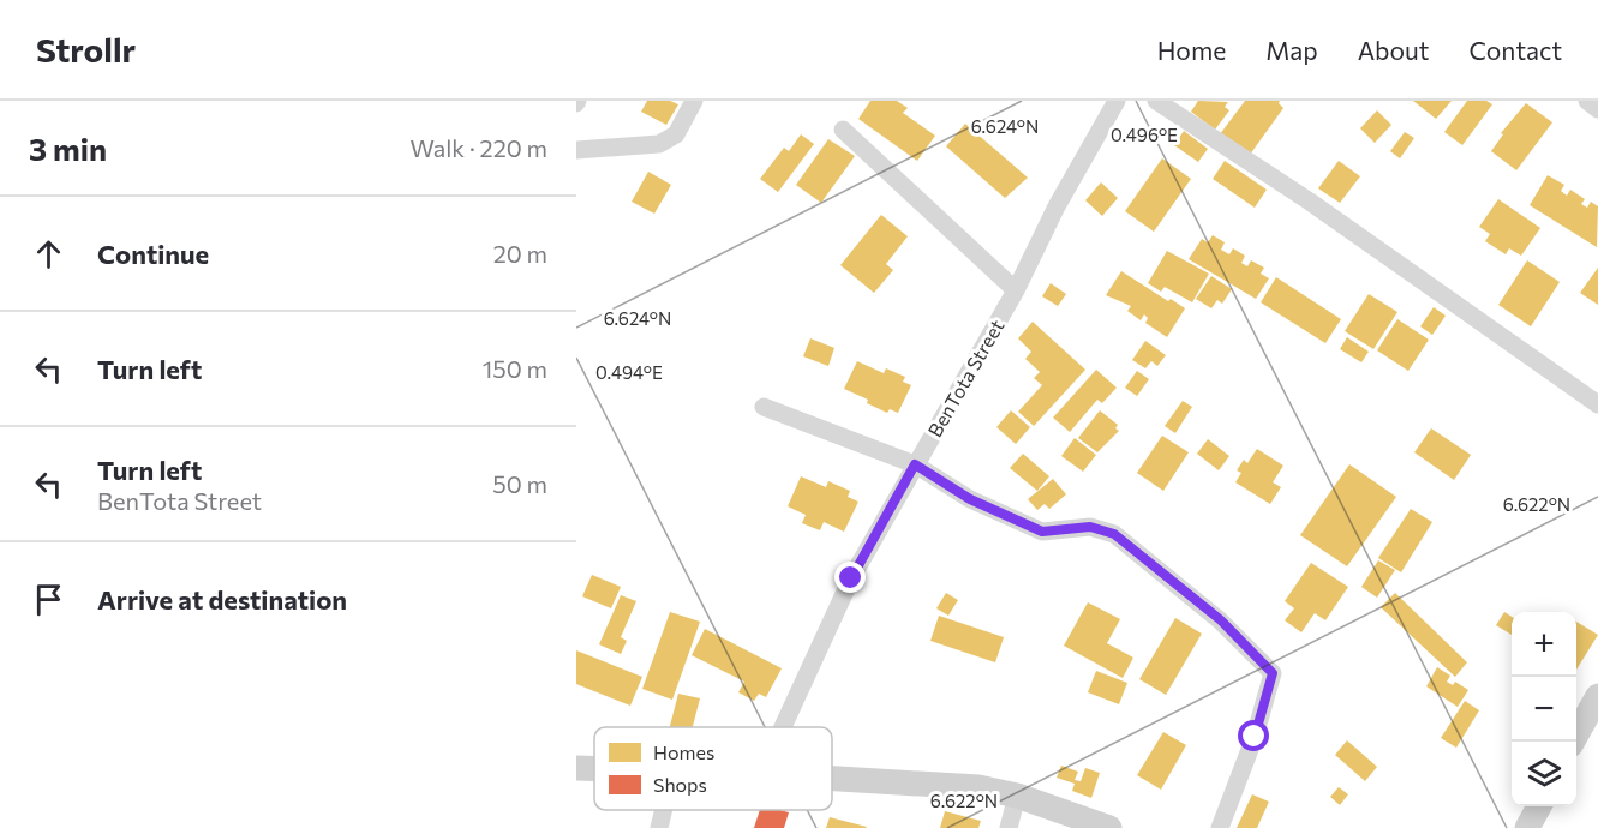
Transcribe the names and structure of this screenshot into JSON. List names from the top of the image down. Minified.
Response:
{"streets":{"street":["BenTota Street"]},"legend":["Homes","Shops"],"page":{"header":"Strollr","nav":["Home","Map","About","Contact"],"heading":["3 min","Walk · 220 m"],"list":[["Continue","20 m"],["Turn left","150 m"],["Turn left","BenTota Street","50 m"],"Arrive at destination"],"map_buttons":["+","−"]},"coordinates":["6.624°N","0.496°E","0.494°E","6.622°N"]}
